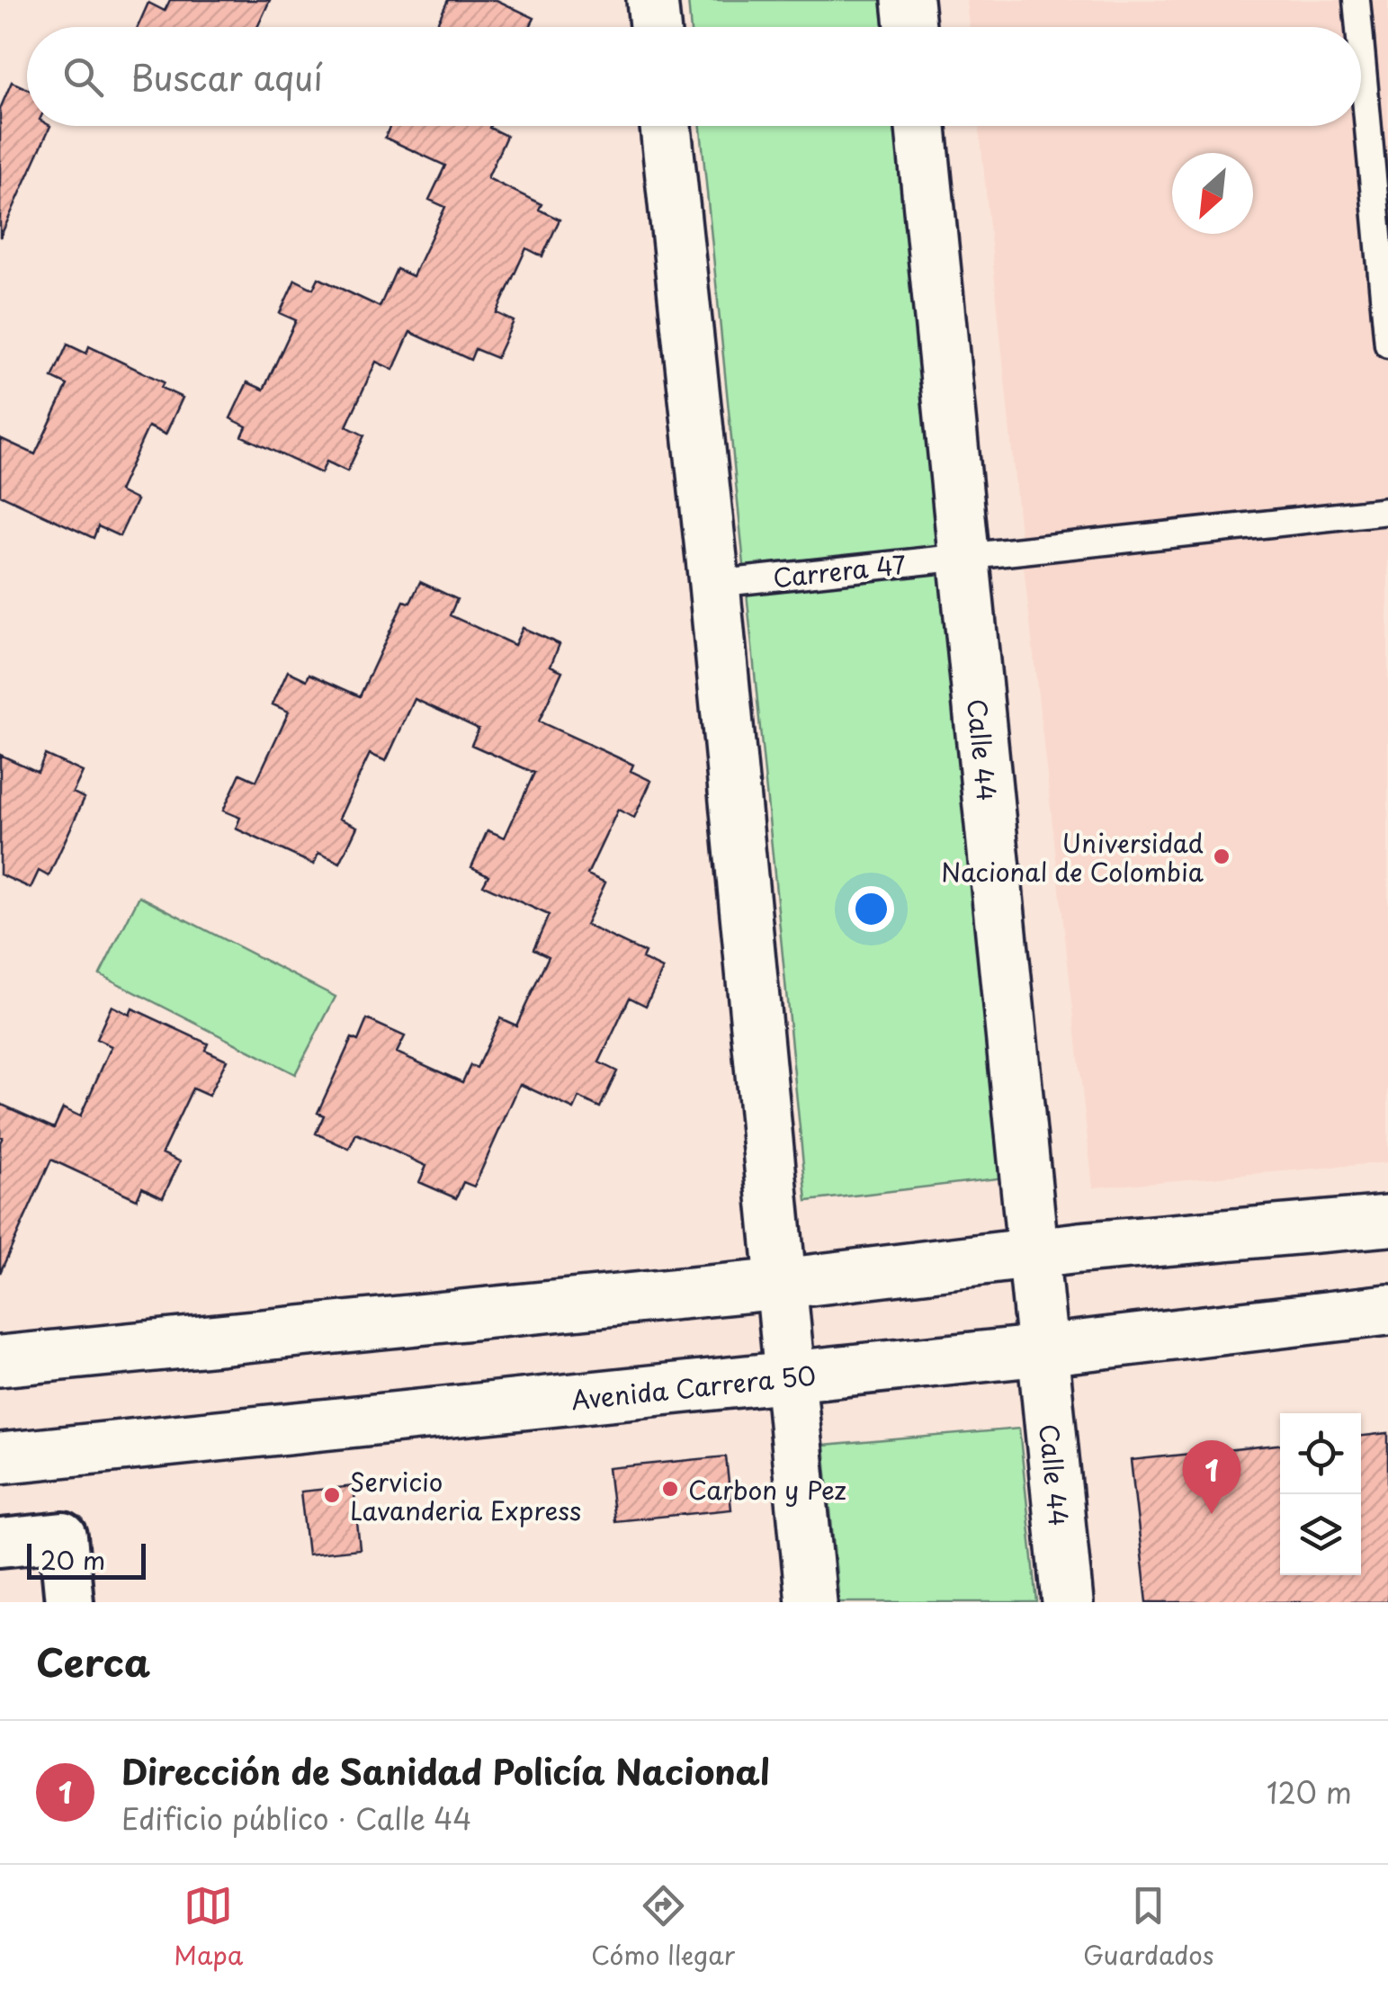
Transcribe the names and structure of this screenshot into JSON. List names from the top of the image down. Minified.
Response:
{"streets":{"street":["Calle 44","Avenida Carrera 50"],"lane":["Carrera 47"]},"crossings":[["Carrera 47","Calle 44"],["Calle 44","Avenida Carrera 50"]],"places":["Universidad Nacional de Colombia","Carbon y Pez","Servicio Lavanderia Express"],"scale_bar":"20 m","north":"bottom left","page":{"search":"Buscar aquí","pins":"1","scale":"20 m","heading":"Cerca","list":[{"mark":"1","name":"Dirección de Sanidad Policía Nacional","note":"Edificio público · Calle 44","value":"120 m"}],"nav":["Mapa","Cómo llegar","Guardados"]}}
